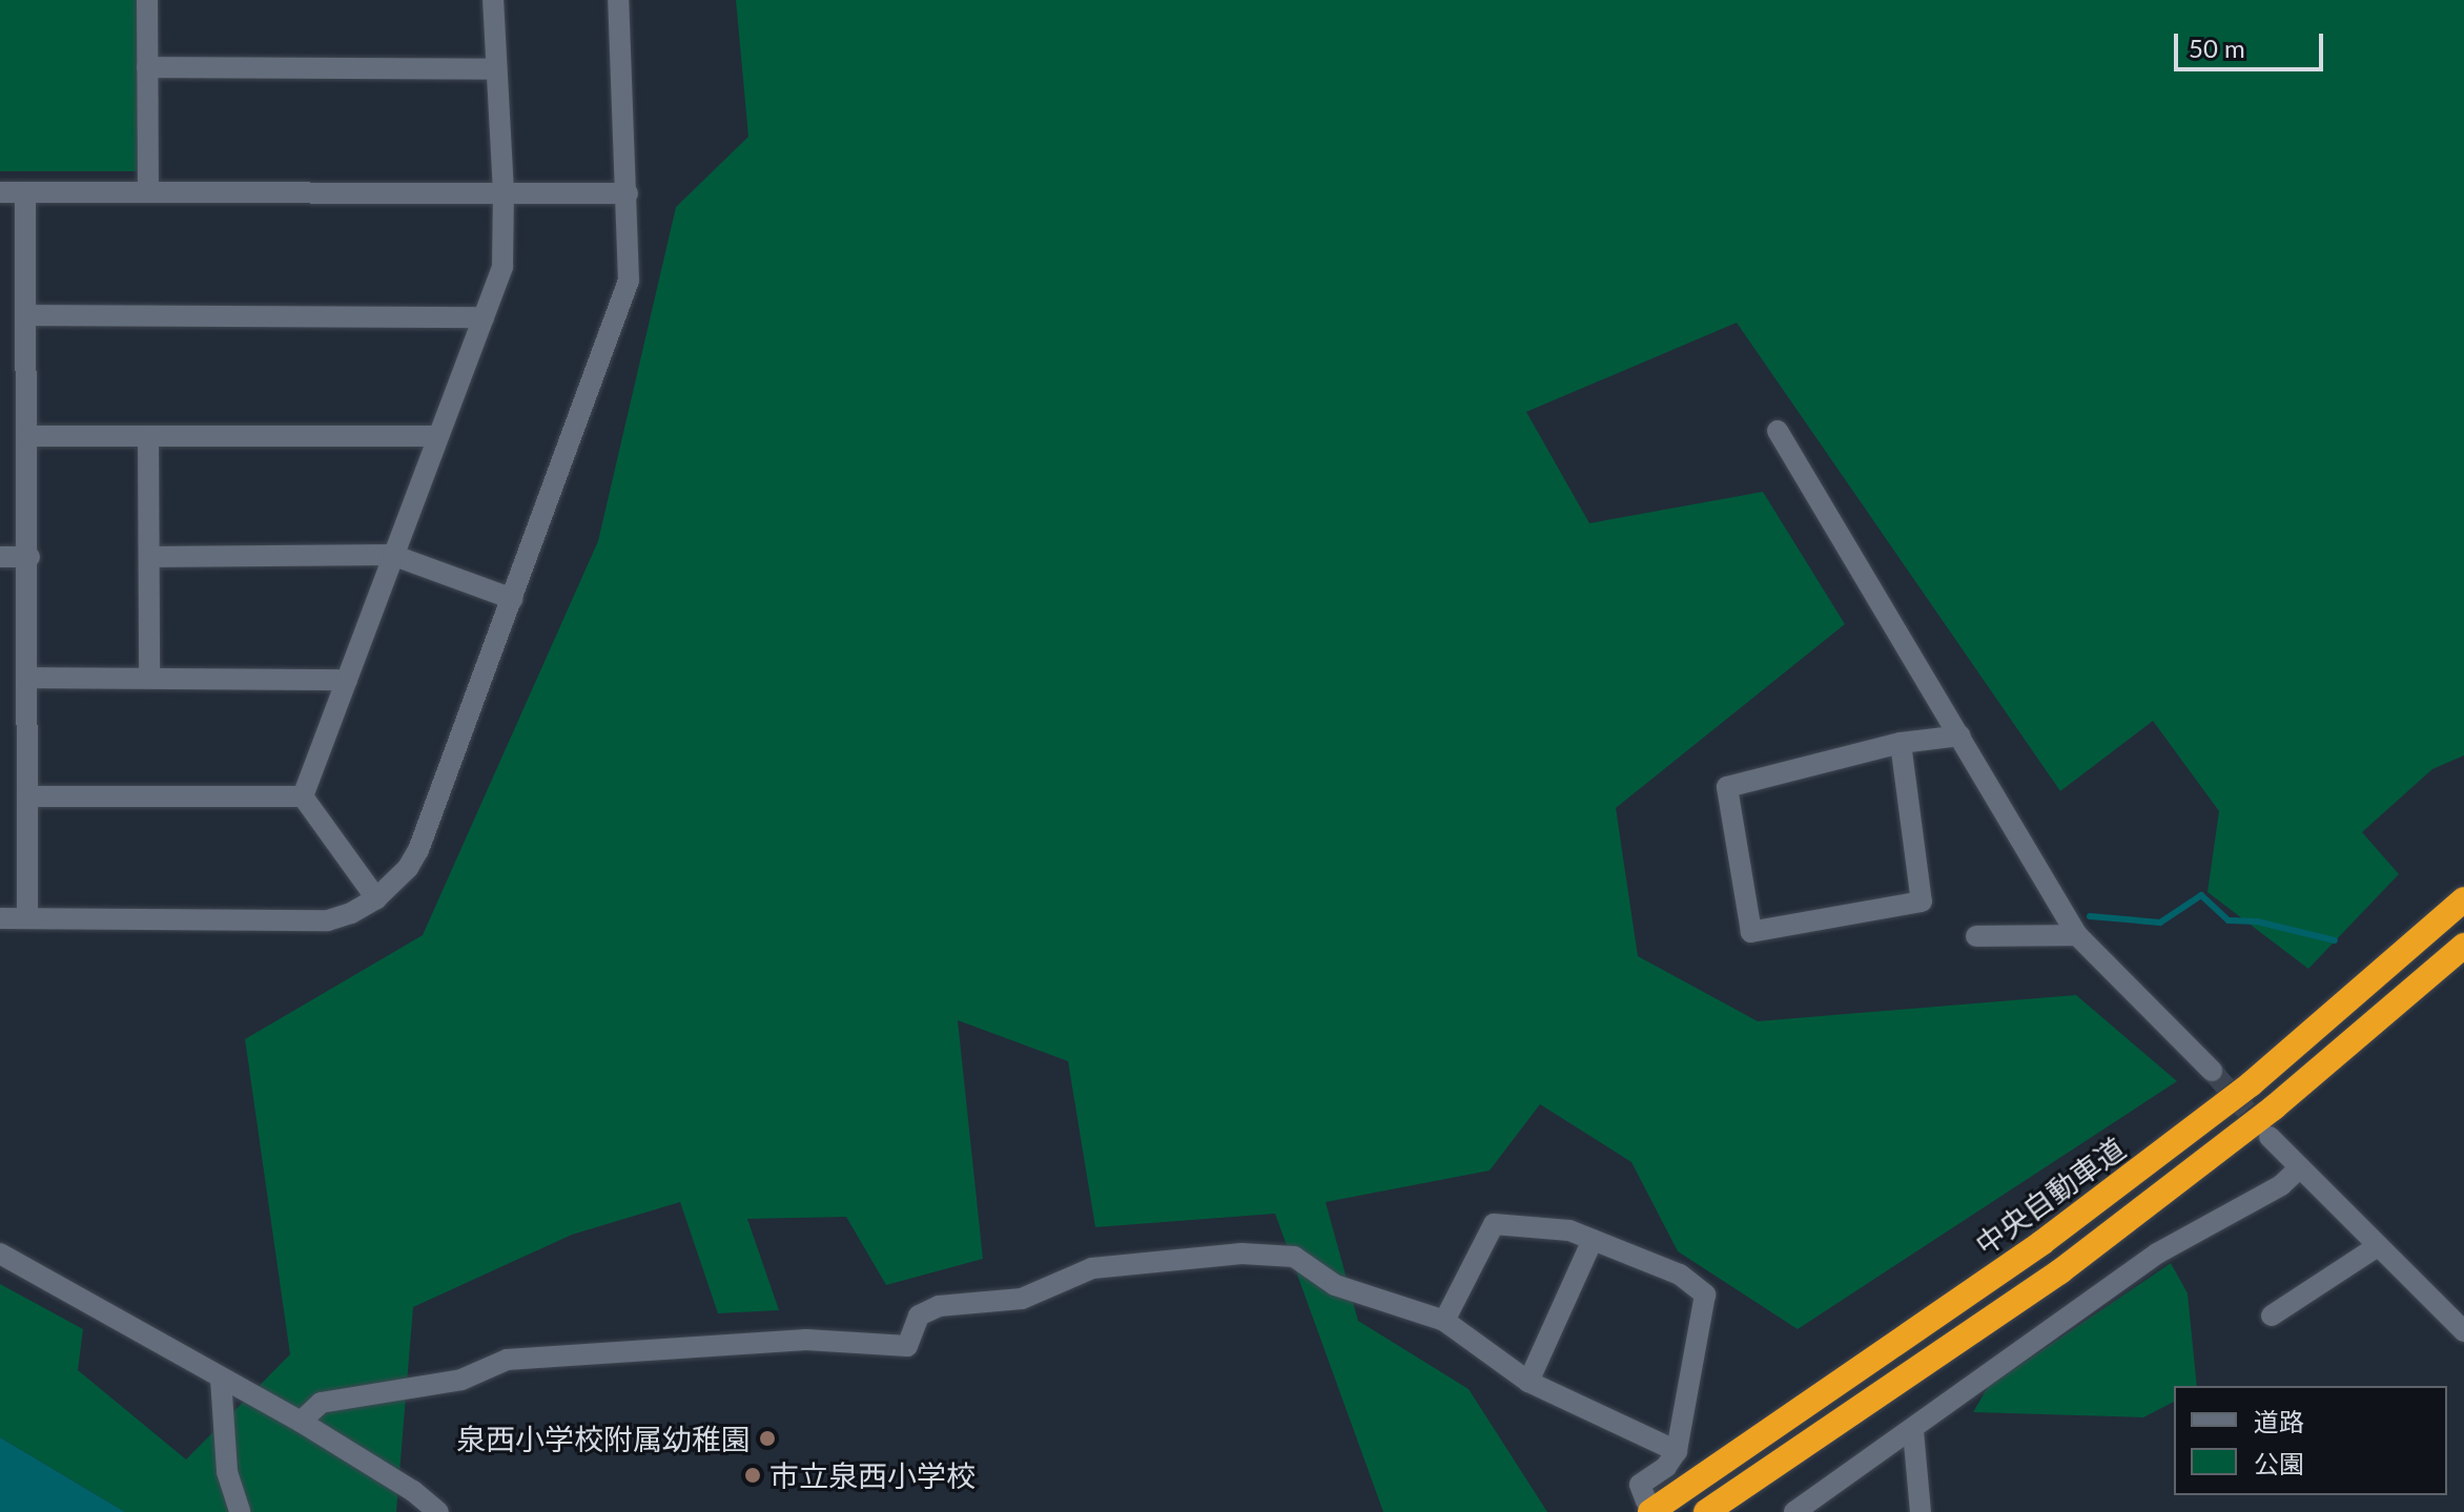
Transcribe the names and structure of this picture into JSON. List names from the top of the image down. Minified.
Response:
{"streets":{"highway":["中央自動車道"]},"places":["泉西小学校附属幼稚園","市立泉西小学校"],"legend":["道路","公園"],"scale_bar":"50 m"}
